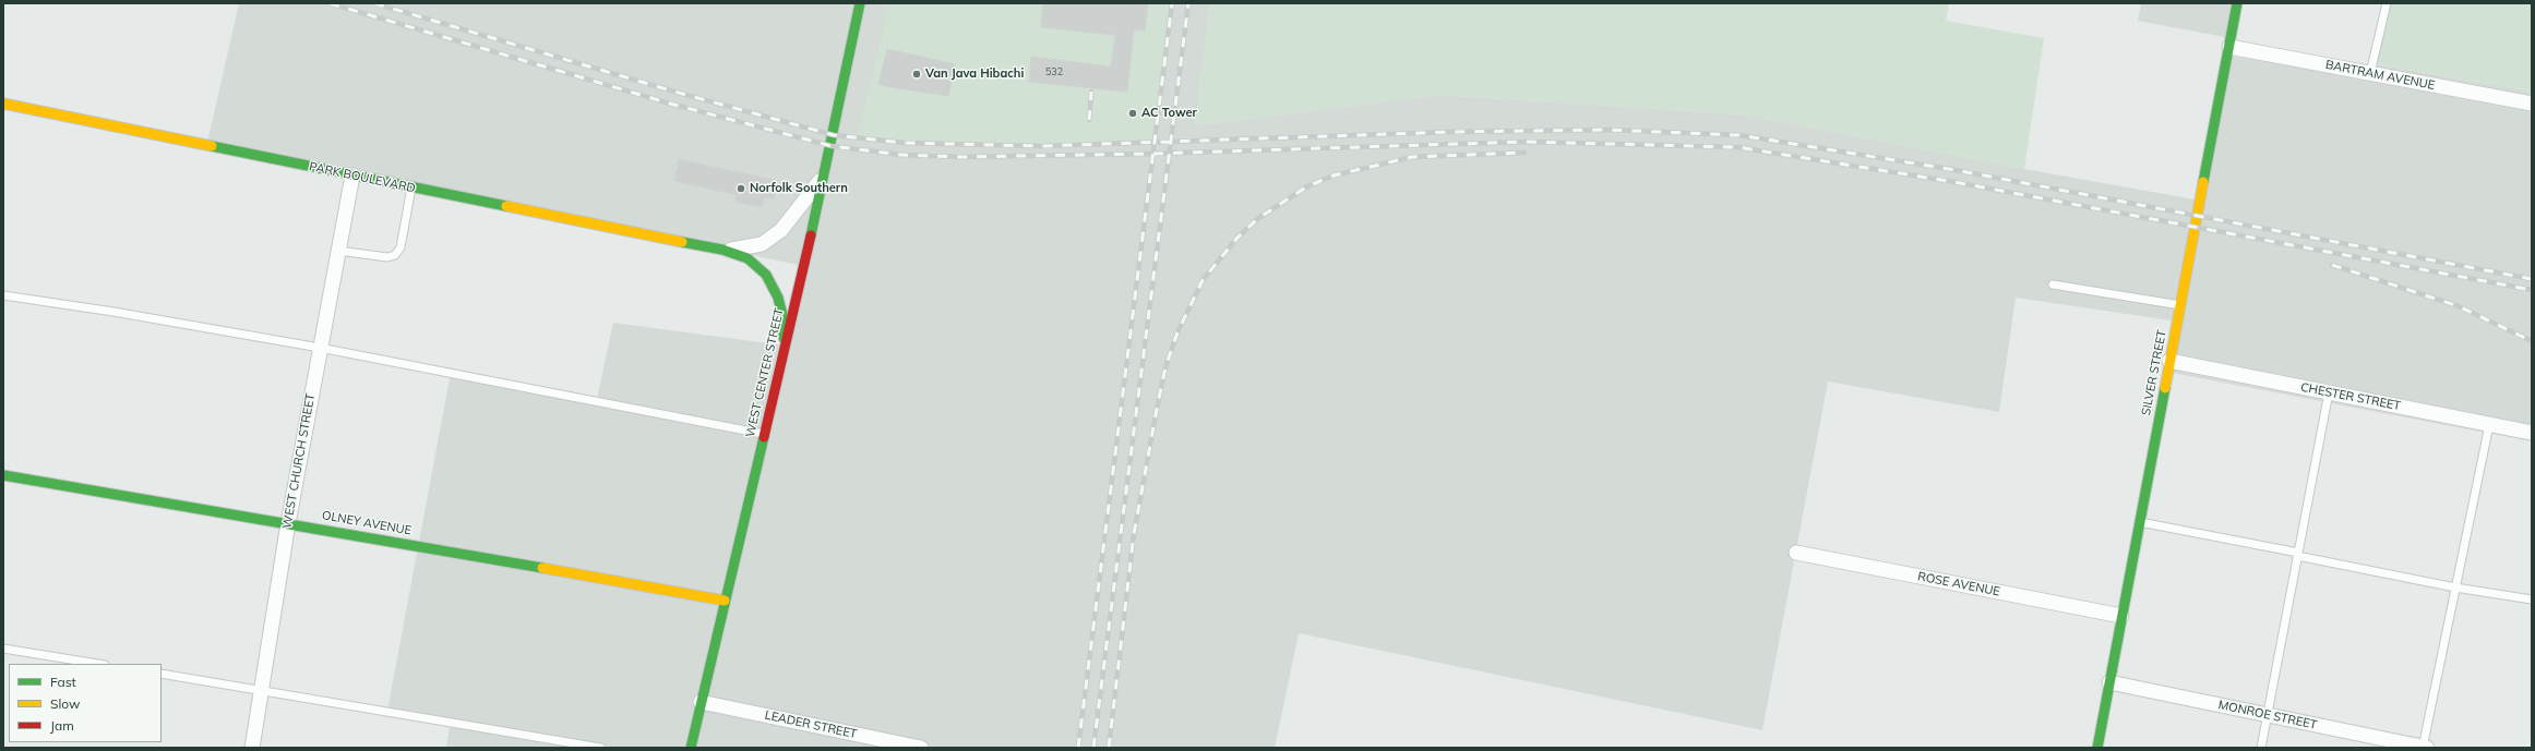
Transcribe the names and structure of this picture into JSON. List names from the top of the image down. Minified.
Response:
{"streets":{"street":["BARTRAM AVENUE","PARK BOULEVARD","WEST CENTER STREET","SILVER STREET","CHESTER STREET","WEST CHURCH STREET","OLNEY AVENUE","ROSE AVENUE","MONROE STREET","LEADER STREET"]},"crossings":[["BARTRAM AVENUE","SILVER STREET"],["PARK BOULEVARD","WEST CENTER STREET"],["PARK BOULEVARD","WEST CHURCH STREET"],["WEST CENTER STREET","OLNEY AVENUE"],["WEST CENTER STREET","LEADER STREET"],["SILVER STREET","CHESTER STREET"],["SILVER STREET","ROSE AVENUE"],["SILVER STREET","MONROE STREET"],["WEST CHURCH STREET","OLNEY AVENUE"]],"places":["Van Java Hibachi","AC Tower","Norfolk Southern"],"house_numbers":["532"],"legend":["Fast","Slow","Jam"]}
